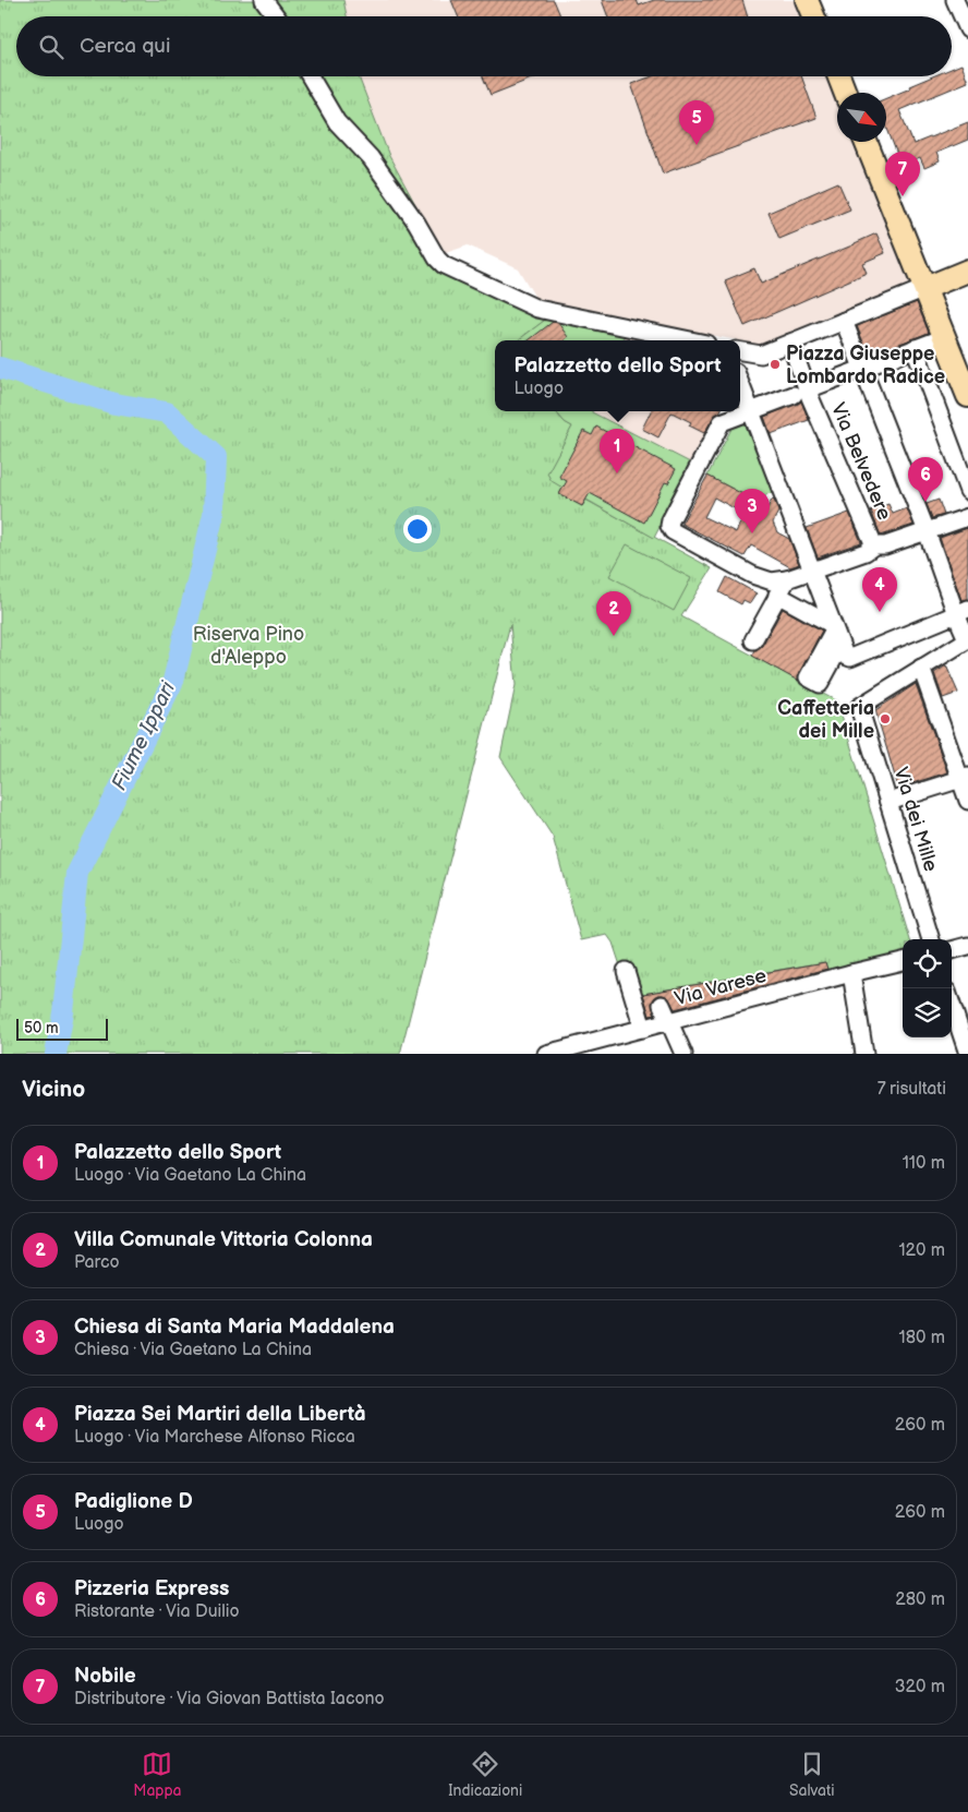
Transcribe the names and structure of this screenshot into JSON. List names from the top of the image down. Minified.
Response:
{"streets":{"street":["Via Belvedere","Via dei Mille","Via Varese"]},"water":["Fiume Ippari"],"parks":["Riserva Pino d'Aleppo"],"places":["Piazza Giuseppe Lombardo Radice","Caffetteria dei Mille"],"scale_bar":"50 m","north":"bottom right","page":{"search":"Cerca qui","pins":["5","7","1","6","3","4","2"],"popup":["Palazzetto dello Sport","Luogo"],"scale":"50 m","heading":["Vicino","7 risultati"],"list":[{"mark":"1","name":"Palazzetto dello Sport","note":"Luogo · Via Gaetano La China","value":"110 m"},{"mark":"2","name":"Villa Comunale Vittoria Colonna","note":"Parco","value":"120 m"},{"mark":"3","name":"Chiesa di Santa Maria Maddalena","note":"Chiesa · Via Gaetano La China","value":"180 m"},{"mark":"4","name":"Piazza Sei Martiri della Libertà","note":"Luogo · Via Marchese Alfonso Ricca","value":"260 m"},{"mark":"5","name":"Padiglione D","note":"Luogo","value":"260 m"},{"mark":"6","name":"Pizzeria Express","note":"Ristorante · Via Duilio","value":"280 m"},{"mark":"7","name":"Nobile","note":"Distributore · Via Giovan Battista Iacono","value":"320 m"}],"nav":["Mappa","Indicazioni","Salvati"]}}
